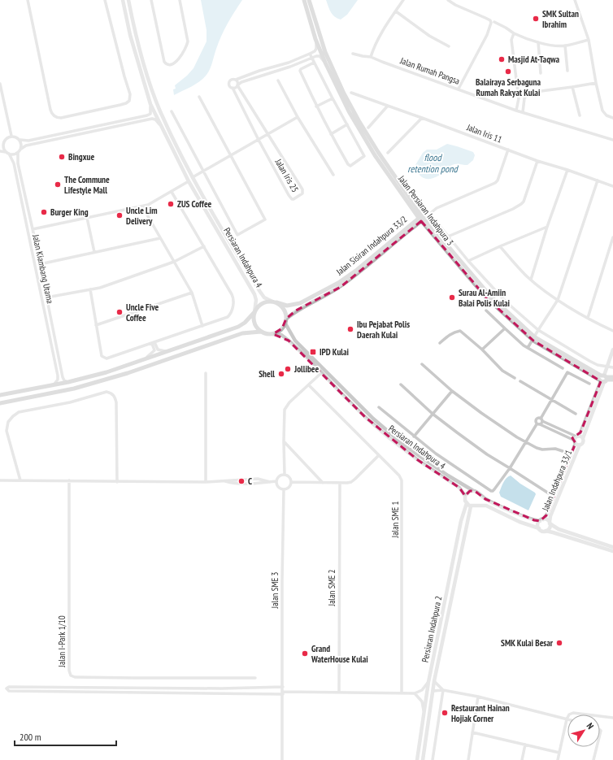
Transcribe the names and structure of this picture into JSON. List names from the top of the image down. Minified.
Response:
{"streets":{"main road":["Jalan Persiaran Indahpura 3","Jalan Sisiran Indahpura 33/2"],"street":["Jalan Rumah Pangsa","Jalan Iris 11","Jalan Iris 25","Persiaran Indahpura 4","Jalan Kiambang Utama","Jalan Indahpura 33/1","Jalan SME 1","Jalan SME 2","Jalan SME 3","Persiaran Indahpura 2","Jalan I-Park 1/10"]},"crossings":[["Jalan Persiaran Indahpura 3","Jalan Sisiran Indahpura 33/2"],["Jalan Persiaran Indahpura 3","Jalan Indahpura 33/1"],["Jalan Sisiran Indahpura 33/2","Persiaran Indahpura 4"],["Persiaran Indahpura 4","Persiaran Indahpura 2"]],"water":["flood retention pond"],"places":{"other":["SMK Sultan Ibrahim","Masjid At-Taqwa","Balairaya Serbaguna Rumah Rakyat Kulai","Bingxue","The Commune Lifestyle Mall","ZUS Coffee","Burger King","Uncle Lim Delivery","Surau Al-Amiin Balai Polis Kulai","Uncle Five Coffee","Ibu Pejabat Polis Daerah Kulai","Jollibee","Shell","C","SMK Kulai Besar","Grand WaterHouse Kulai","Restaurant Hainan Hojiak Corner"],"transit":["IPD Kulai"]},"scale_bar":"200 m","north":"top right"}
